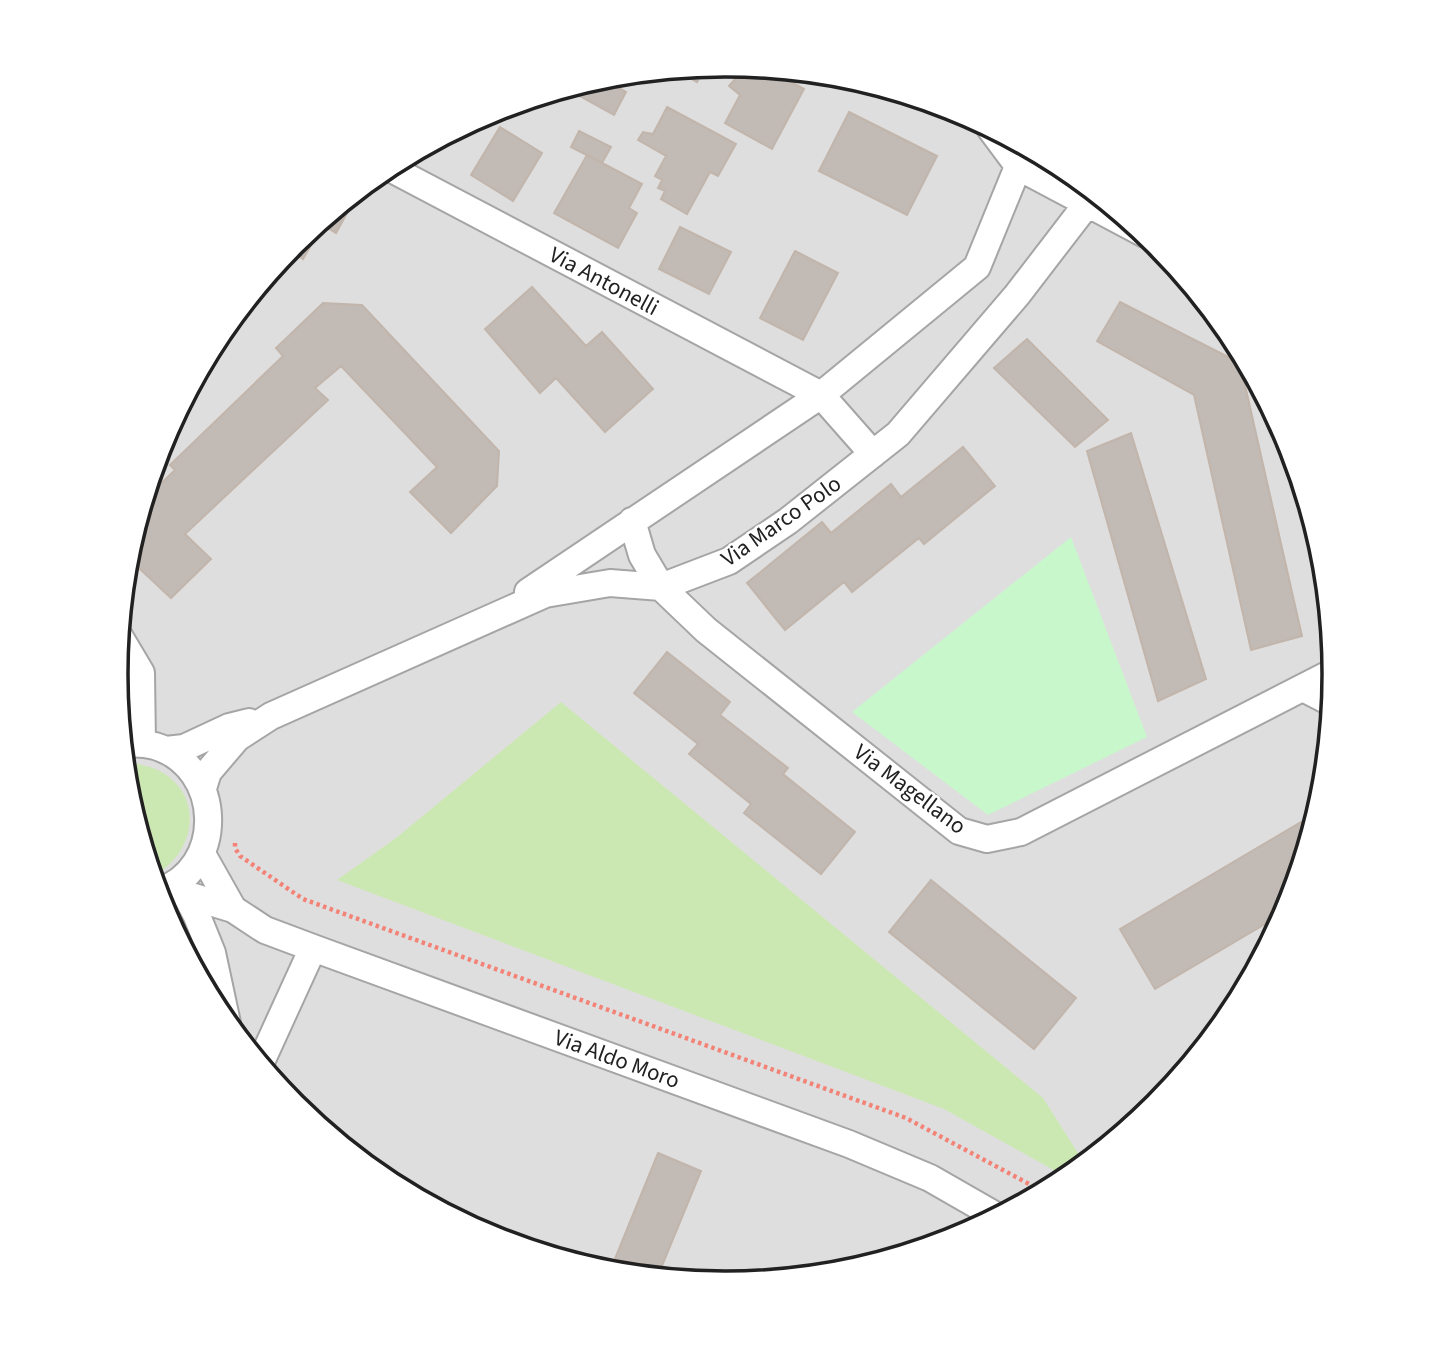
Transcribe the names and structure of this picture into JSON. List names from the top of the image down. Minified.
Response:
{"streets":{"street":["Via Antonelli","Via Marco Polo","Via Magellano","Via Aldo Moro"]},"crossings":[["Via Antonelli","Via Marco Polo"],["Via Marco Polo","Via Magellano"]]}
